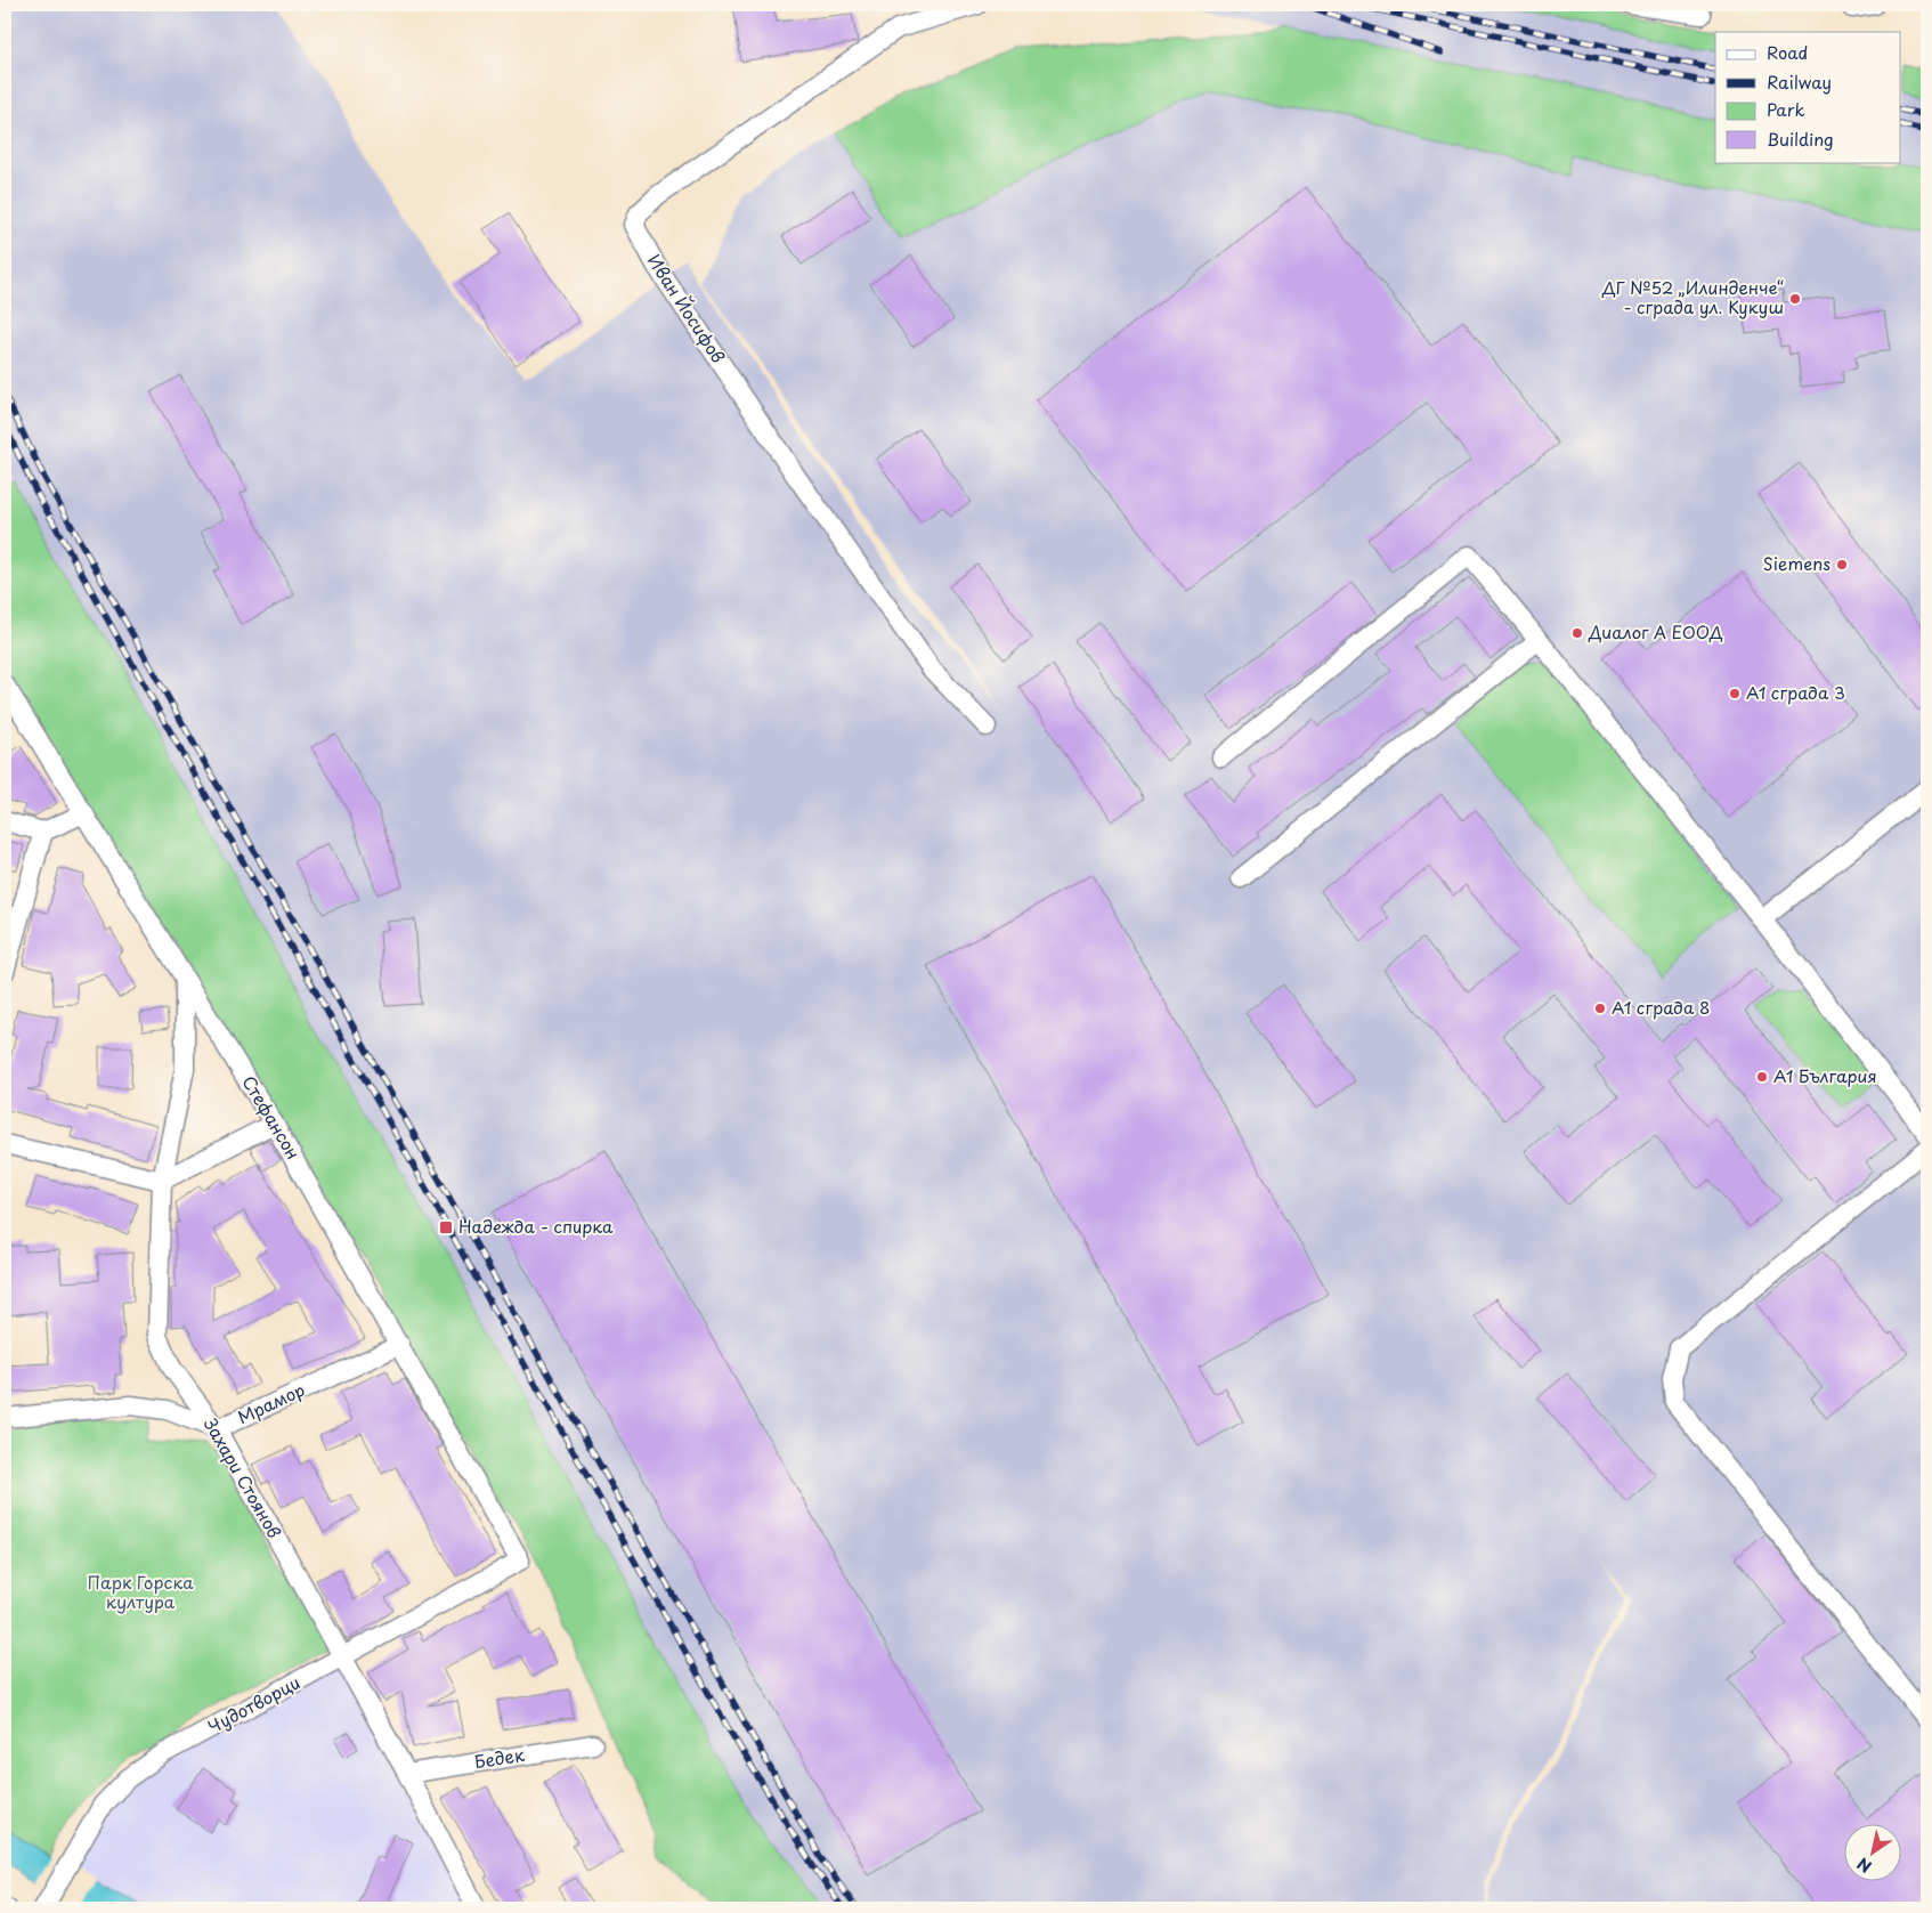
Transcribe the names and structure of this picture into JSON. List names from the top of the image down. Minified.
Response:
{"streets":{"street":["Иван Йосифов","Стефансон","Мрамор","Захари Стоянов","Чудотворци","Бедек"]},"crossings":[["Стефансон","Мрамор"],["Стефансон","Захари Стоянов"],["Стефансон","Чудотворци"],["Мрамор","Захари Стоянов"],["Захари Стоянов","Чудотворци"],["Захари Стоянов","Бедек"]],"parks":["Парк Горска култура"],"places":{"other":["ДГ №52 „Илинденче“ - сграда ул. Кукуш","Siemens","Диалог А ЕООД","А1 сграда 3","А1 сграда 8","А1 България"],"transit":["Надежда - спирка"]},"legend":["Road","Railway","Park","Building"],"north":"bottom left"}
